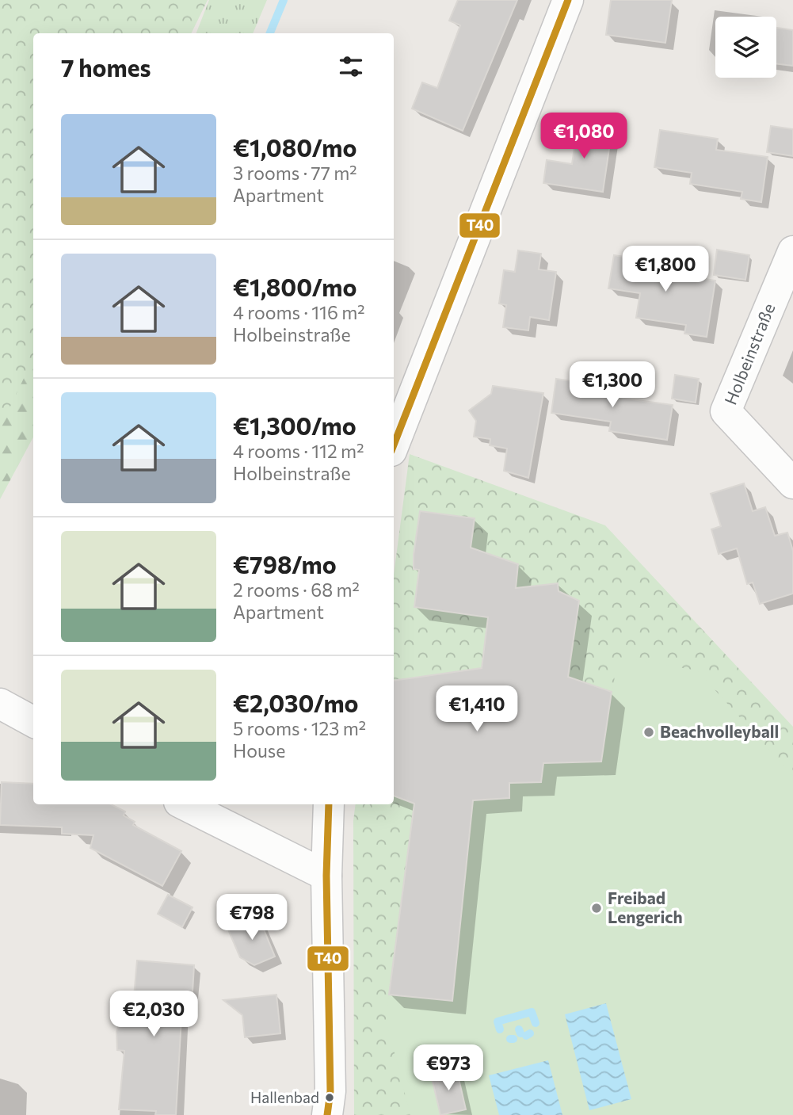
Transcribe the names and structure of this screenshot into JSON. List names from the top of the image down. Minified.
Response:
{"streets":{"street":["Holbeinstraße"]},"places":["Beachvolleyball","Freibad Lengerich","Hallenbad"],"lines":["transit line T40"],"page":{"heading":"7 homes","list":[{"name":"€1,080/mo","note":"3 rooms · 77 m² · Apartment"},{"name":"€1,800/mo","note":"4 rooms · 116 m² · Holbeinstraße"},{"name":"€1,300/mo","note":"4 rooms · 112 m² · Holbeinstraße"},{"name":"€798/mo","note":"2 rooms · 68 m² · Apartment"},{"name":"€2,030/mo","note":"5 rooms · 123 m² · House"}],"price":["€1,080","€1,800","€1,300","€1,410","€798","€2,030","€973"]}}
